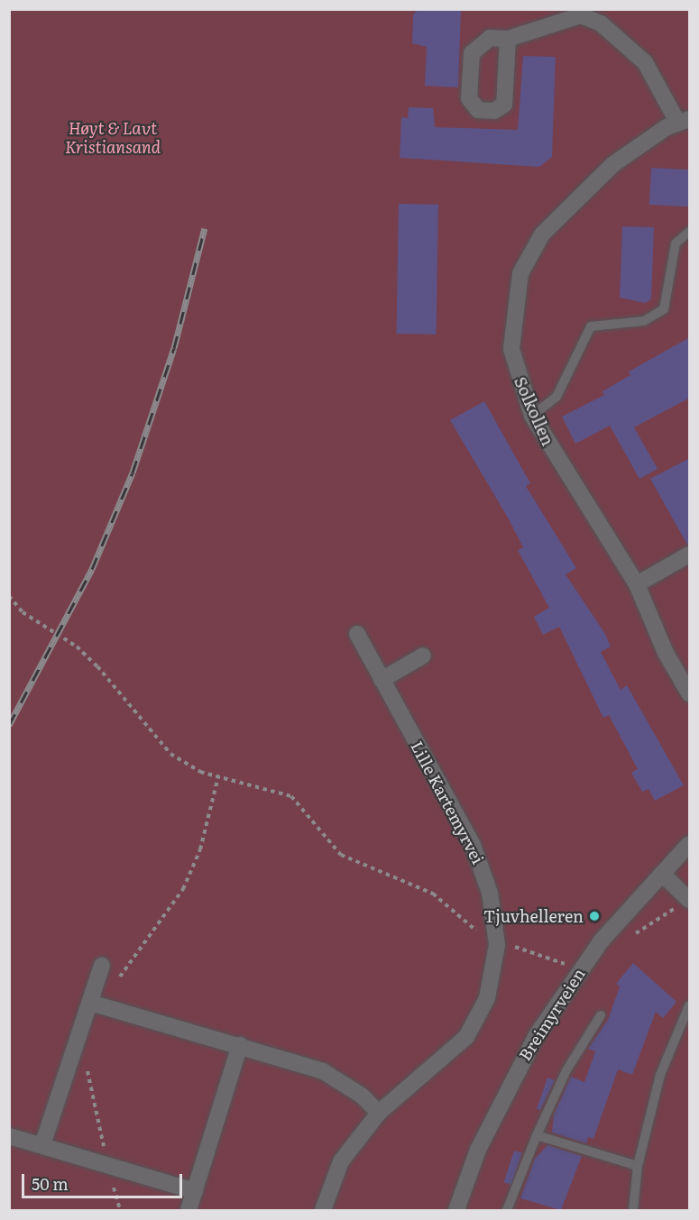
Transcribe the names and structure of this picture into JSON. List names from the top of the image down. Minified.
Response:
{"streets":{"street":["Solkollen","Lille Kartemyrvei","Breimyrveien"]},"parks":["Høyt & Lavt Kristiansand"],"places":["Tjuvhelleren"],"scale_bar":"50 m"}
